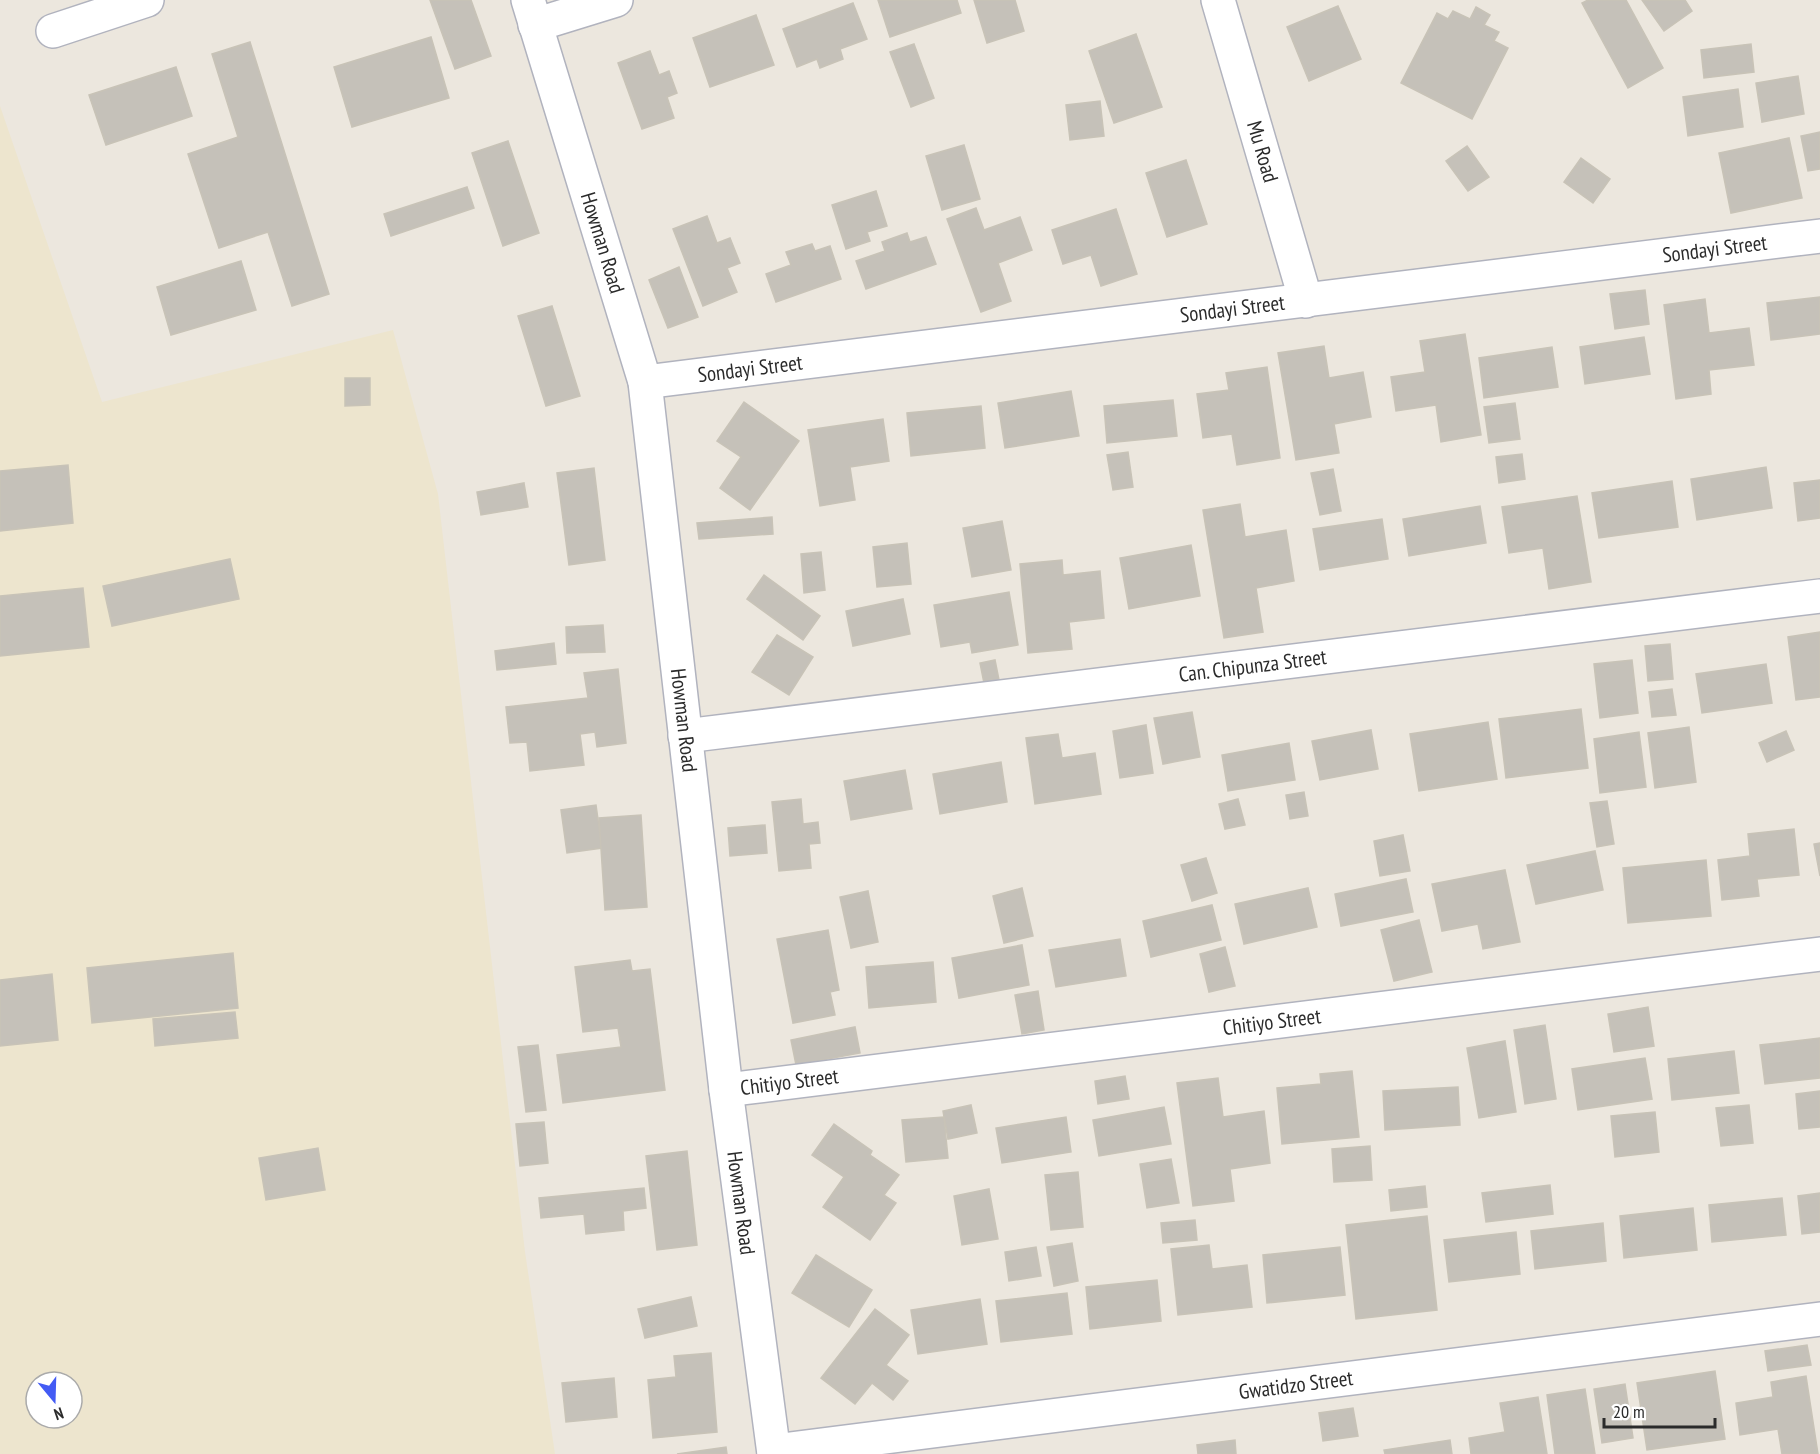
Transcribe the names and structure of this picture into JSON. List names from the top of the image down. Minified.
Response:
{"streets":{"street":["Mu Road","Howman Road","Sondayi Street","Can. Chipunza Street","Chitiyo Street","Gwatidzo Street"]},"crossings":[["Mu Road","Sondayi Street"],["Howman Road","Sondayi Street"],["Howman Road","Can. Chipunza Street"],["Howman Road","Chitiyo Street"],["Howman Road","Gwatidzo Street"]],"scale_bar":"20 m","north":"bottom"}
